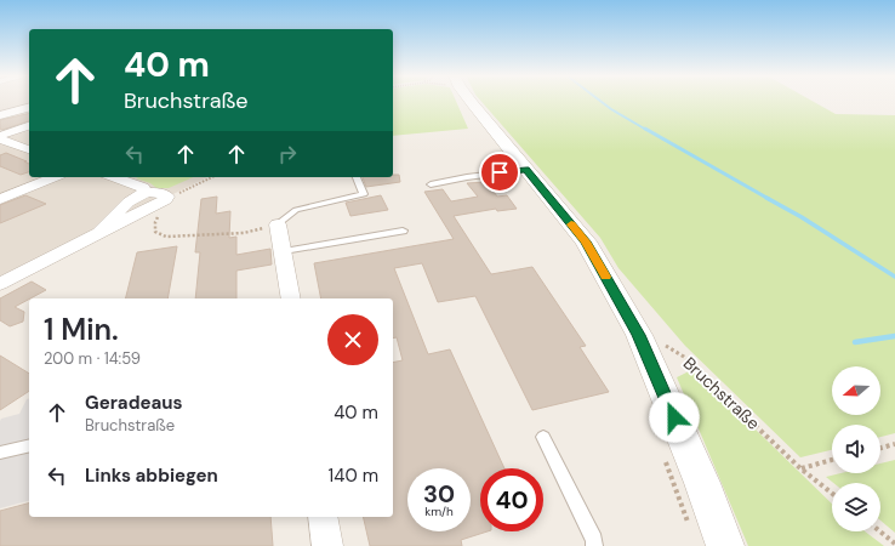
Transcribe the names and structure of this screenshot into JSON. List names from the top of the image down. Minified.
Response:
{"streets":{"path":["Bruchstraße"]},"north":"left","page":{"turn":["40 m","Bruchstraße"],"heading":["1 Min.","200 m · 14:59"],"list":[{"name":"Geradeaus","note":"Bruchstraße","value":"40 m"},{"name":"Links abbiegen","value":"140 m"}],"speed":"30 km/h","limit":"40"}}
